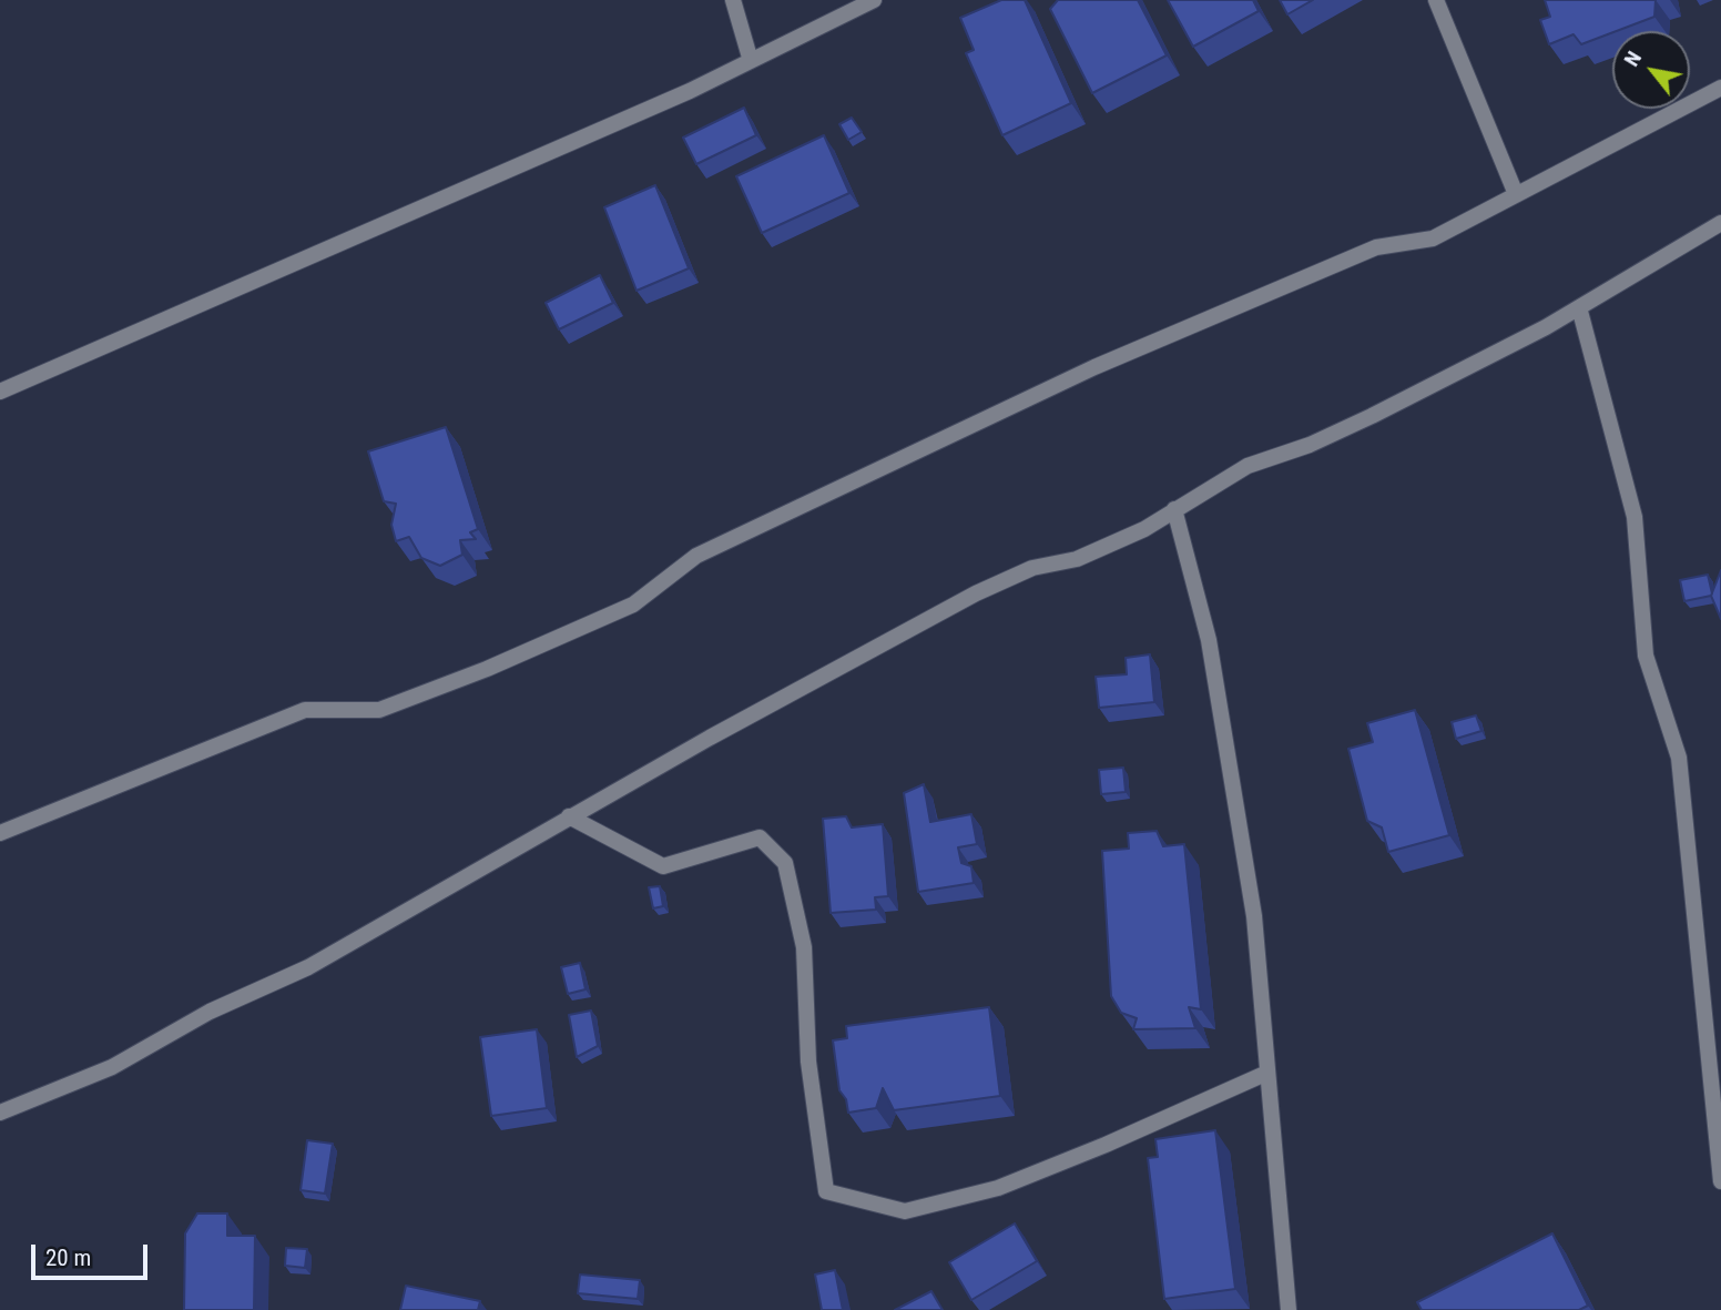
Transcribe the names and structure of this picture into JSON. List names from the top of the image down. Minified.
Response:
{"scale_bar":"20 m","north":"top left"}
